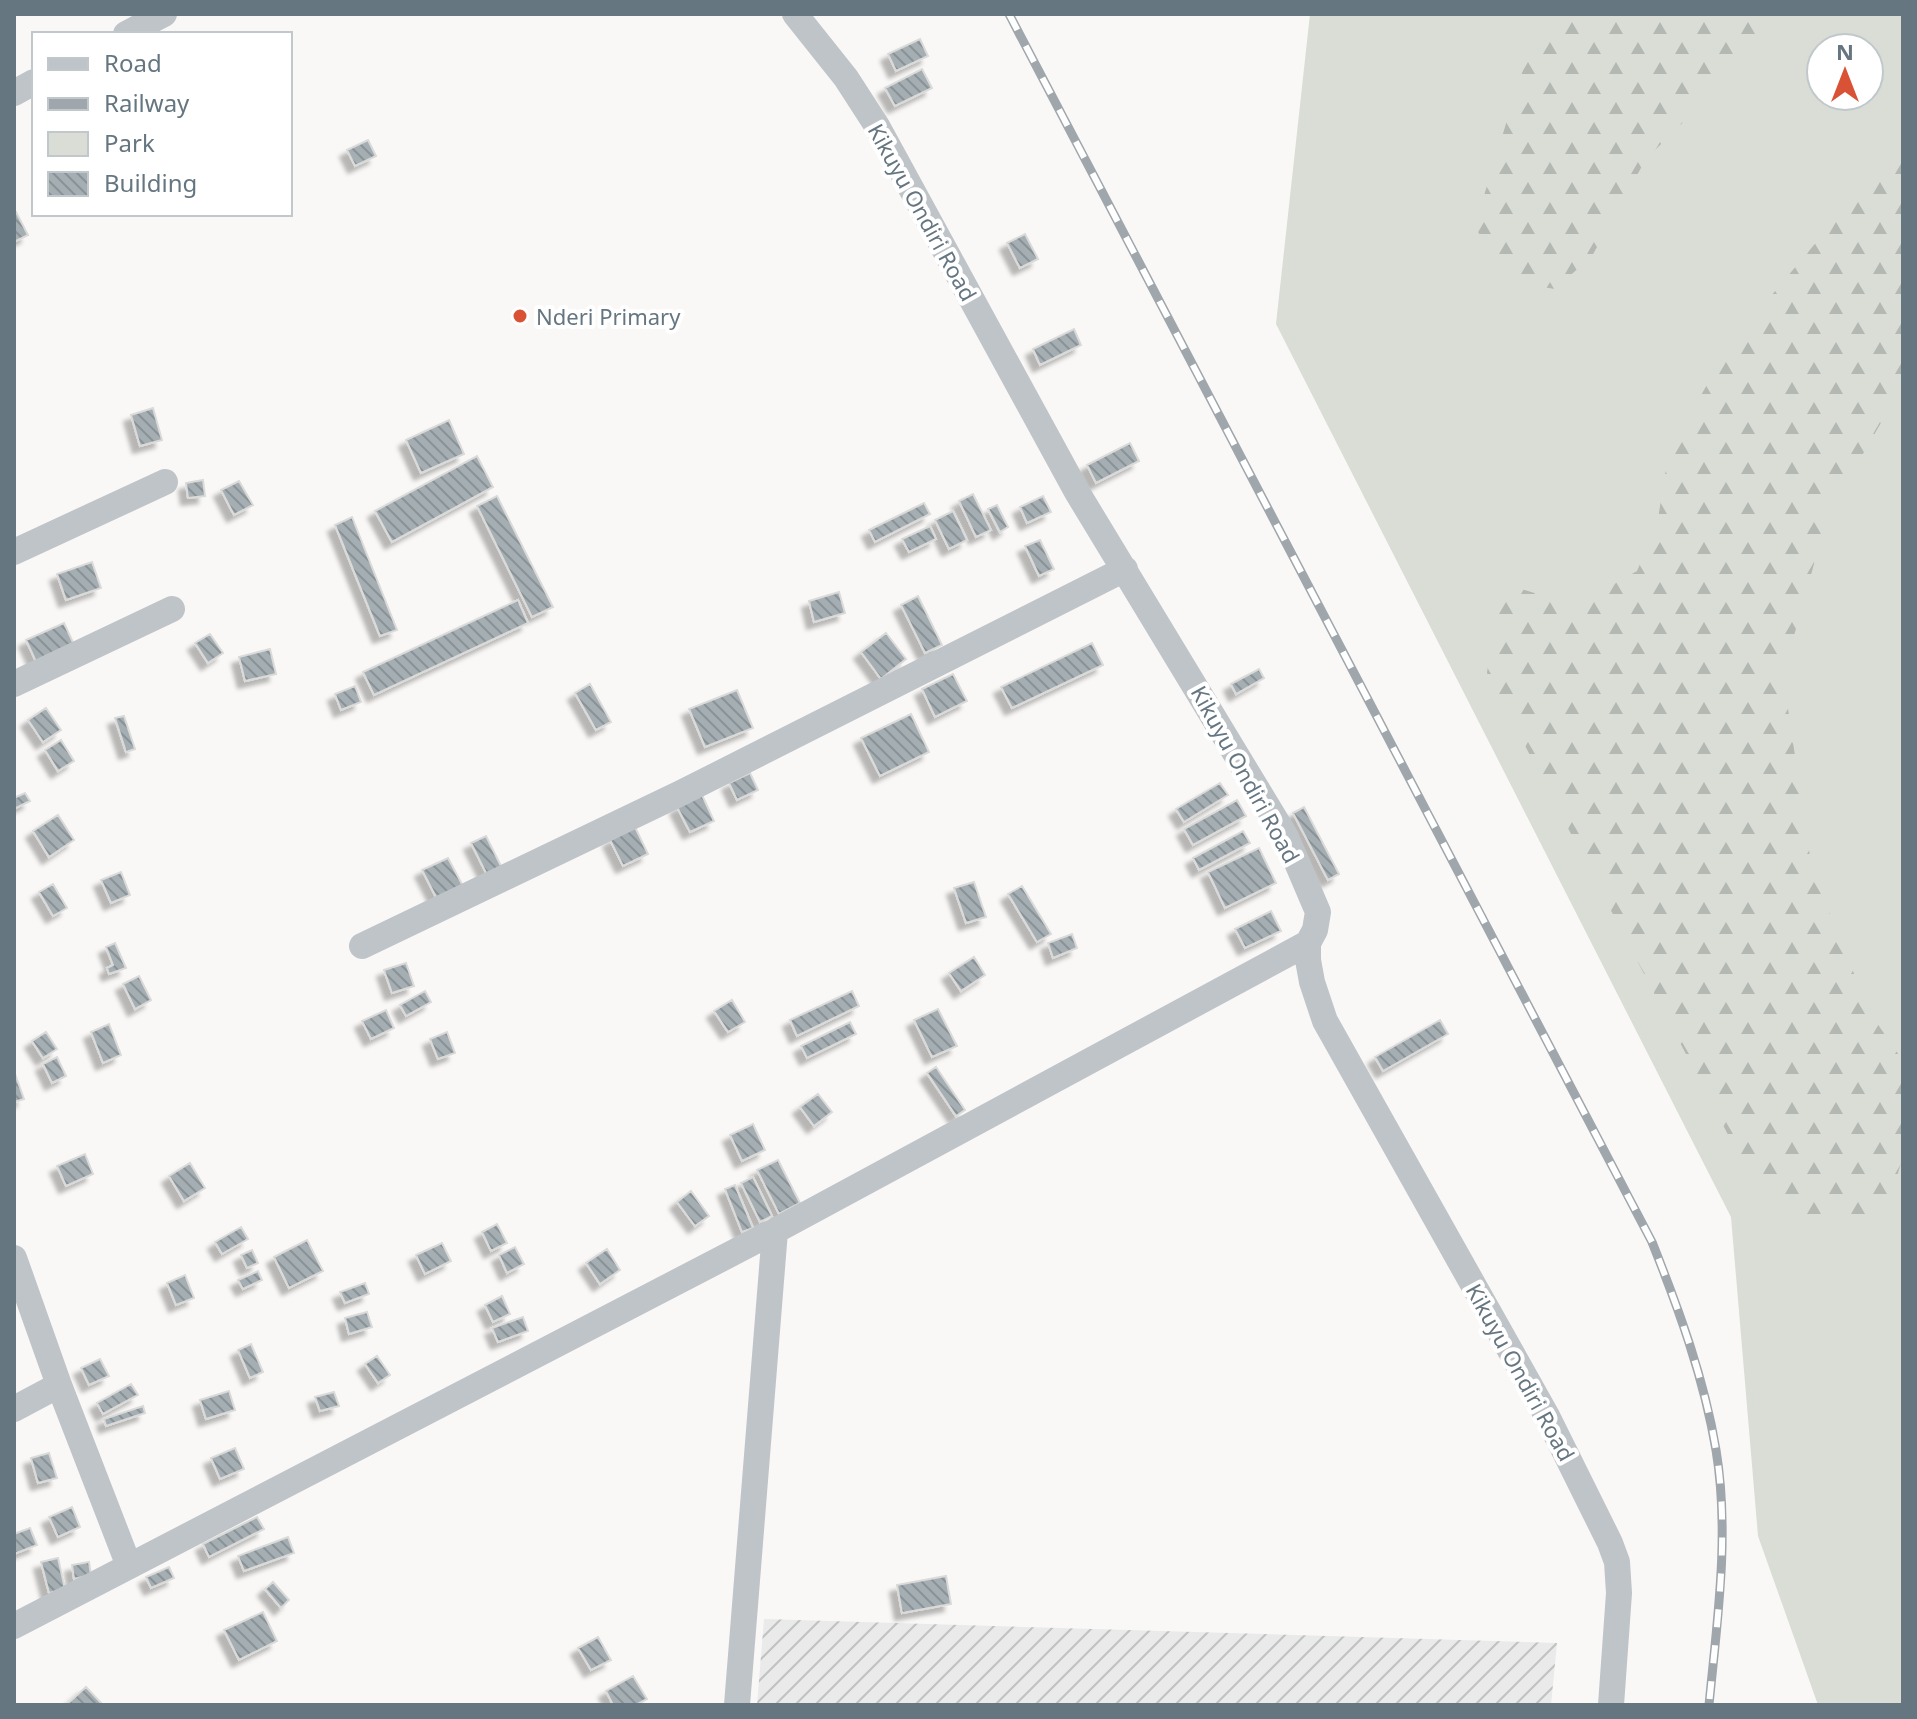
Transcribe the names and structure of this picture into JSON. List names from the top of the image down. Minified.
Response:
{"streets":{"street":["Kikuyu Ondiri Road"]},"places":["Nderi Primary"],"legend":["Road","Railway","Park","Building"],"north":"top"}
